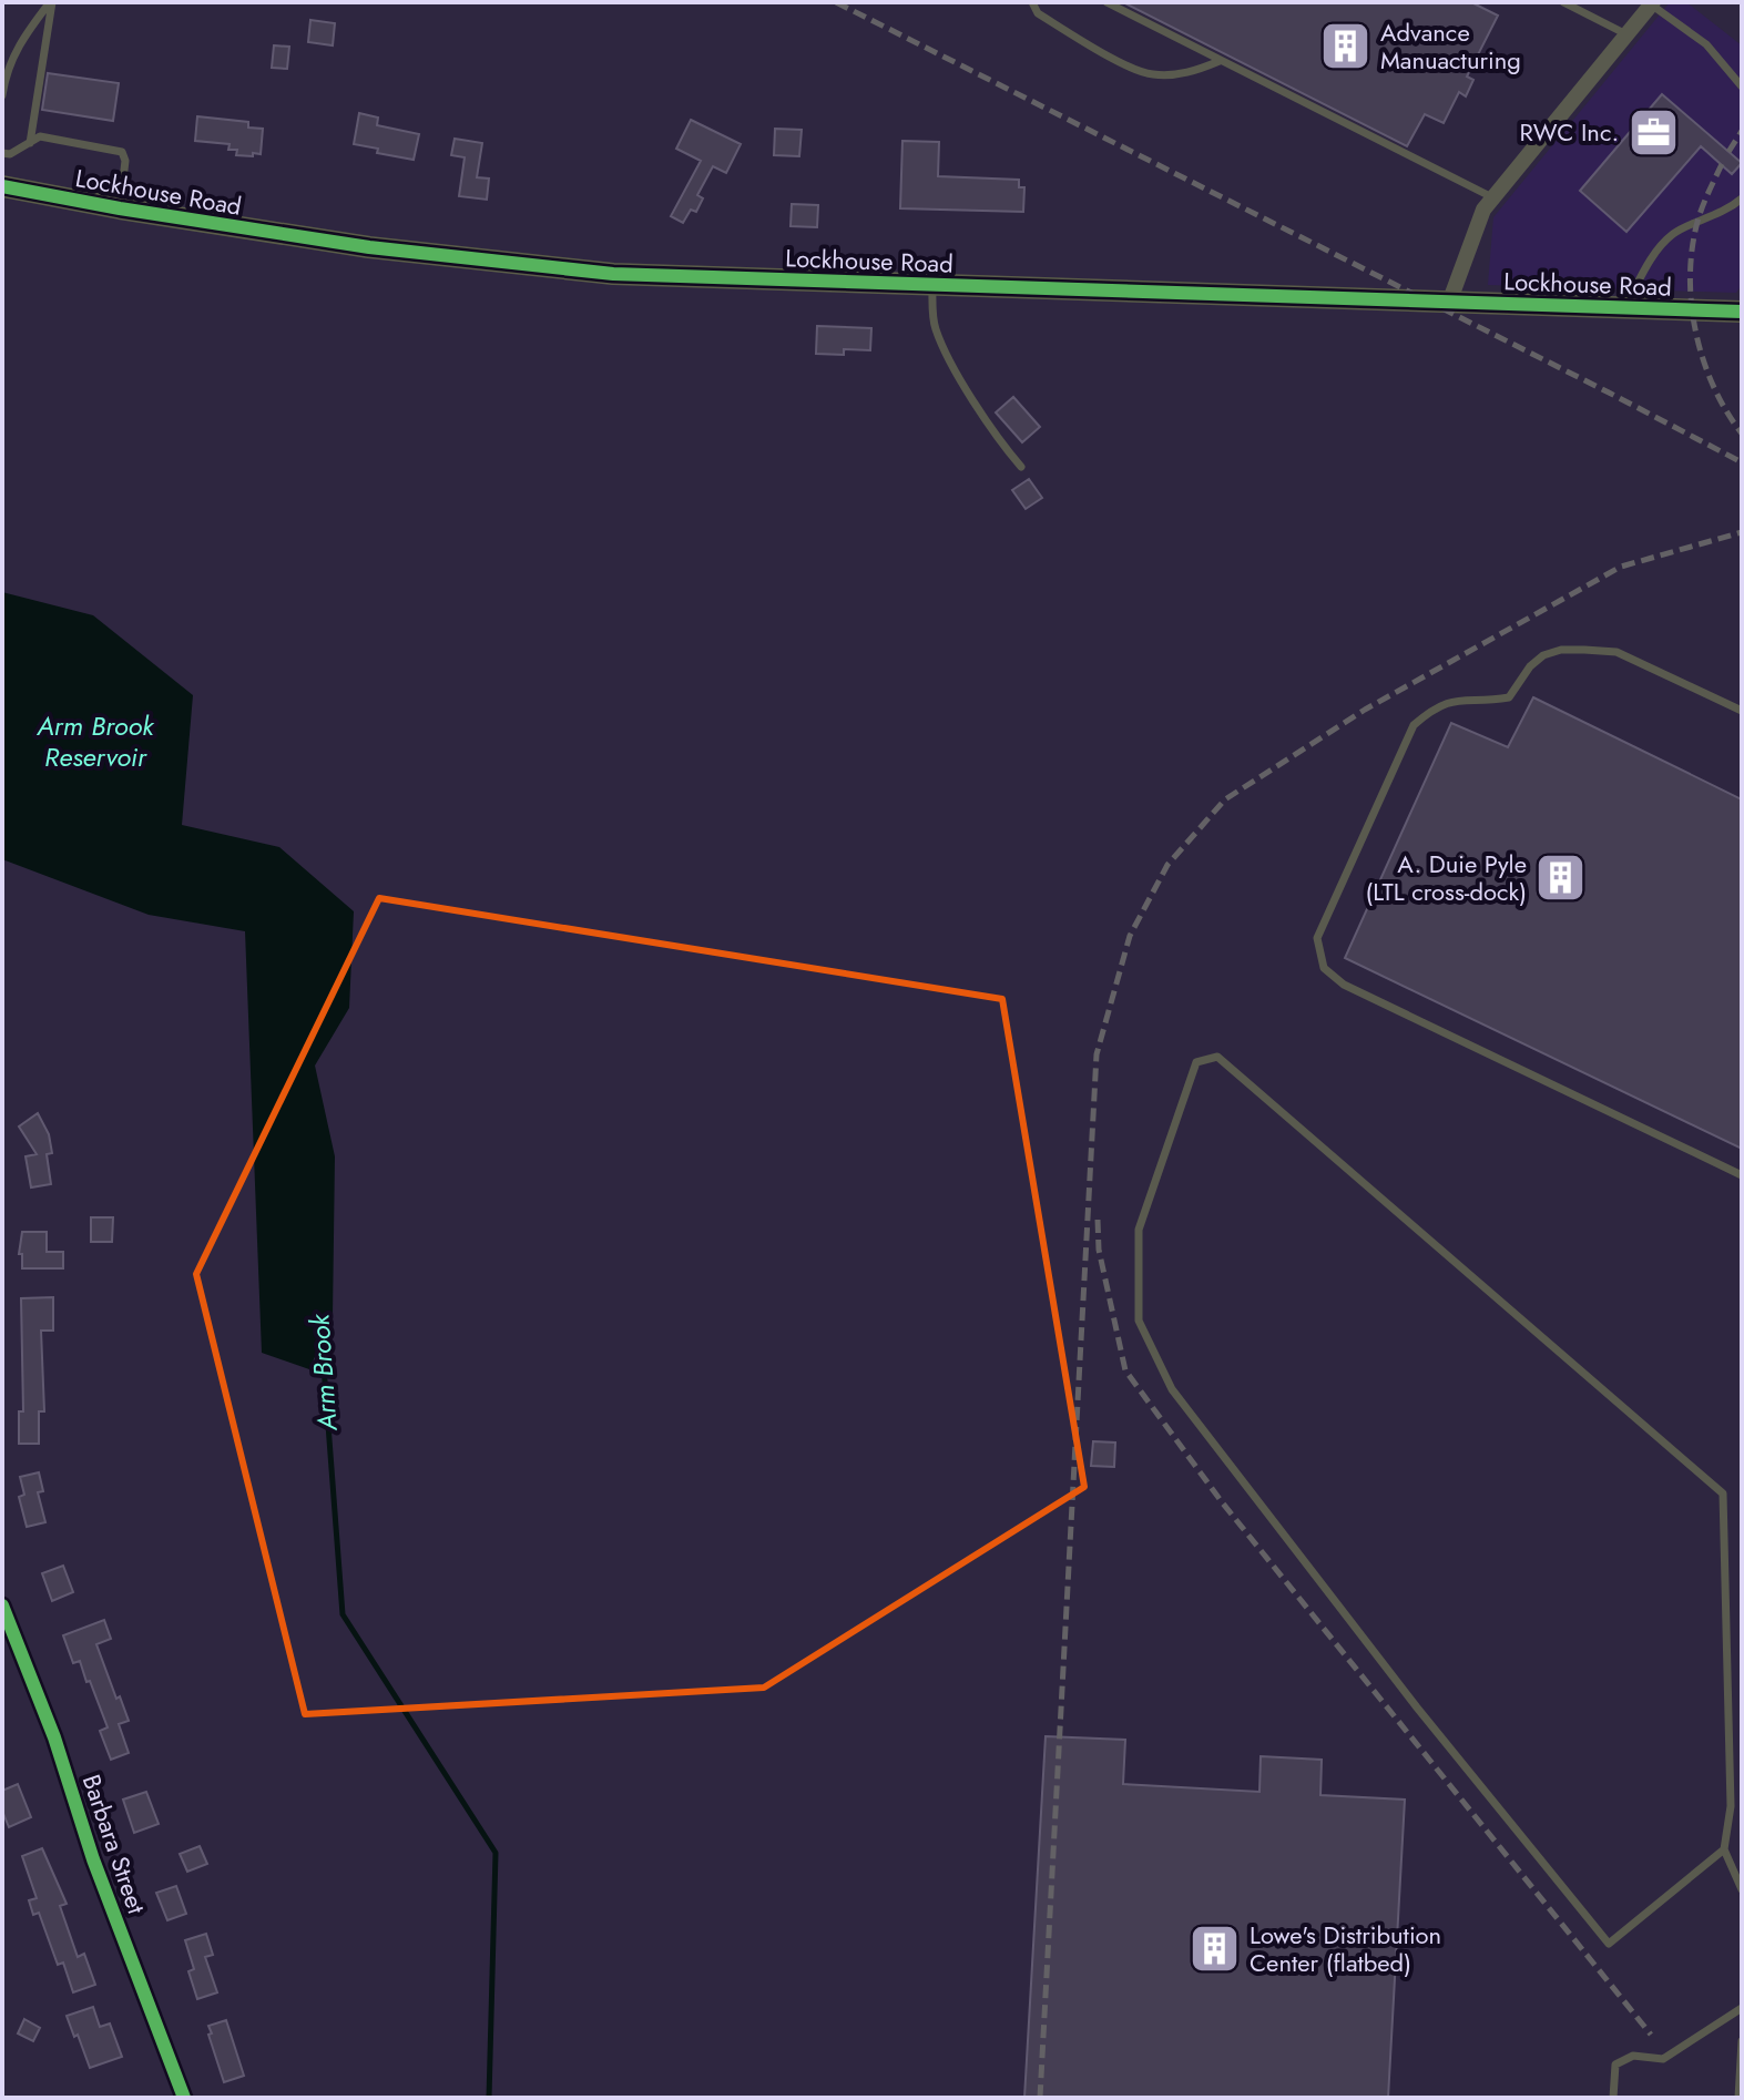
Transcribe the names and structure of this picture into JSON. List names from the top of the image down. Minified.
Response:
{"streets":{"street":["Lockhouse Road","Barbara Street"]},"water":["Arm Brook Reservoir","Arm Brook"],"places":{"building":["Advance Manuacturing","A. Duie Pyle (LTL cross-dock)","Lowe's Distribution Center (flatbed)"],"office":["RWC Inc."]}}
